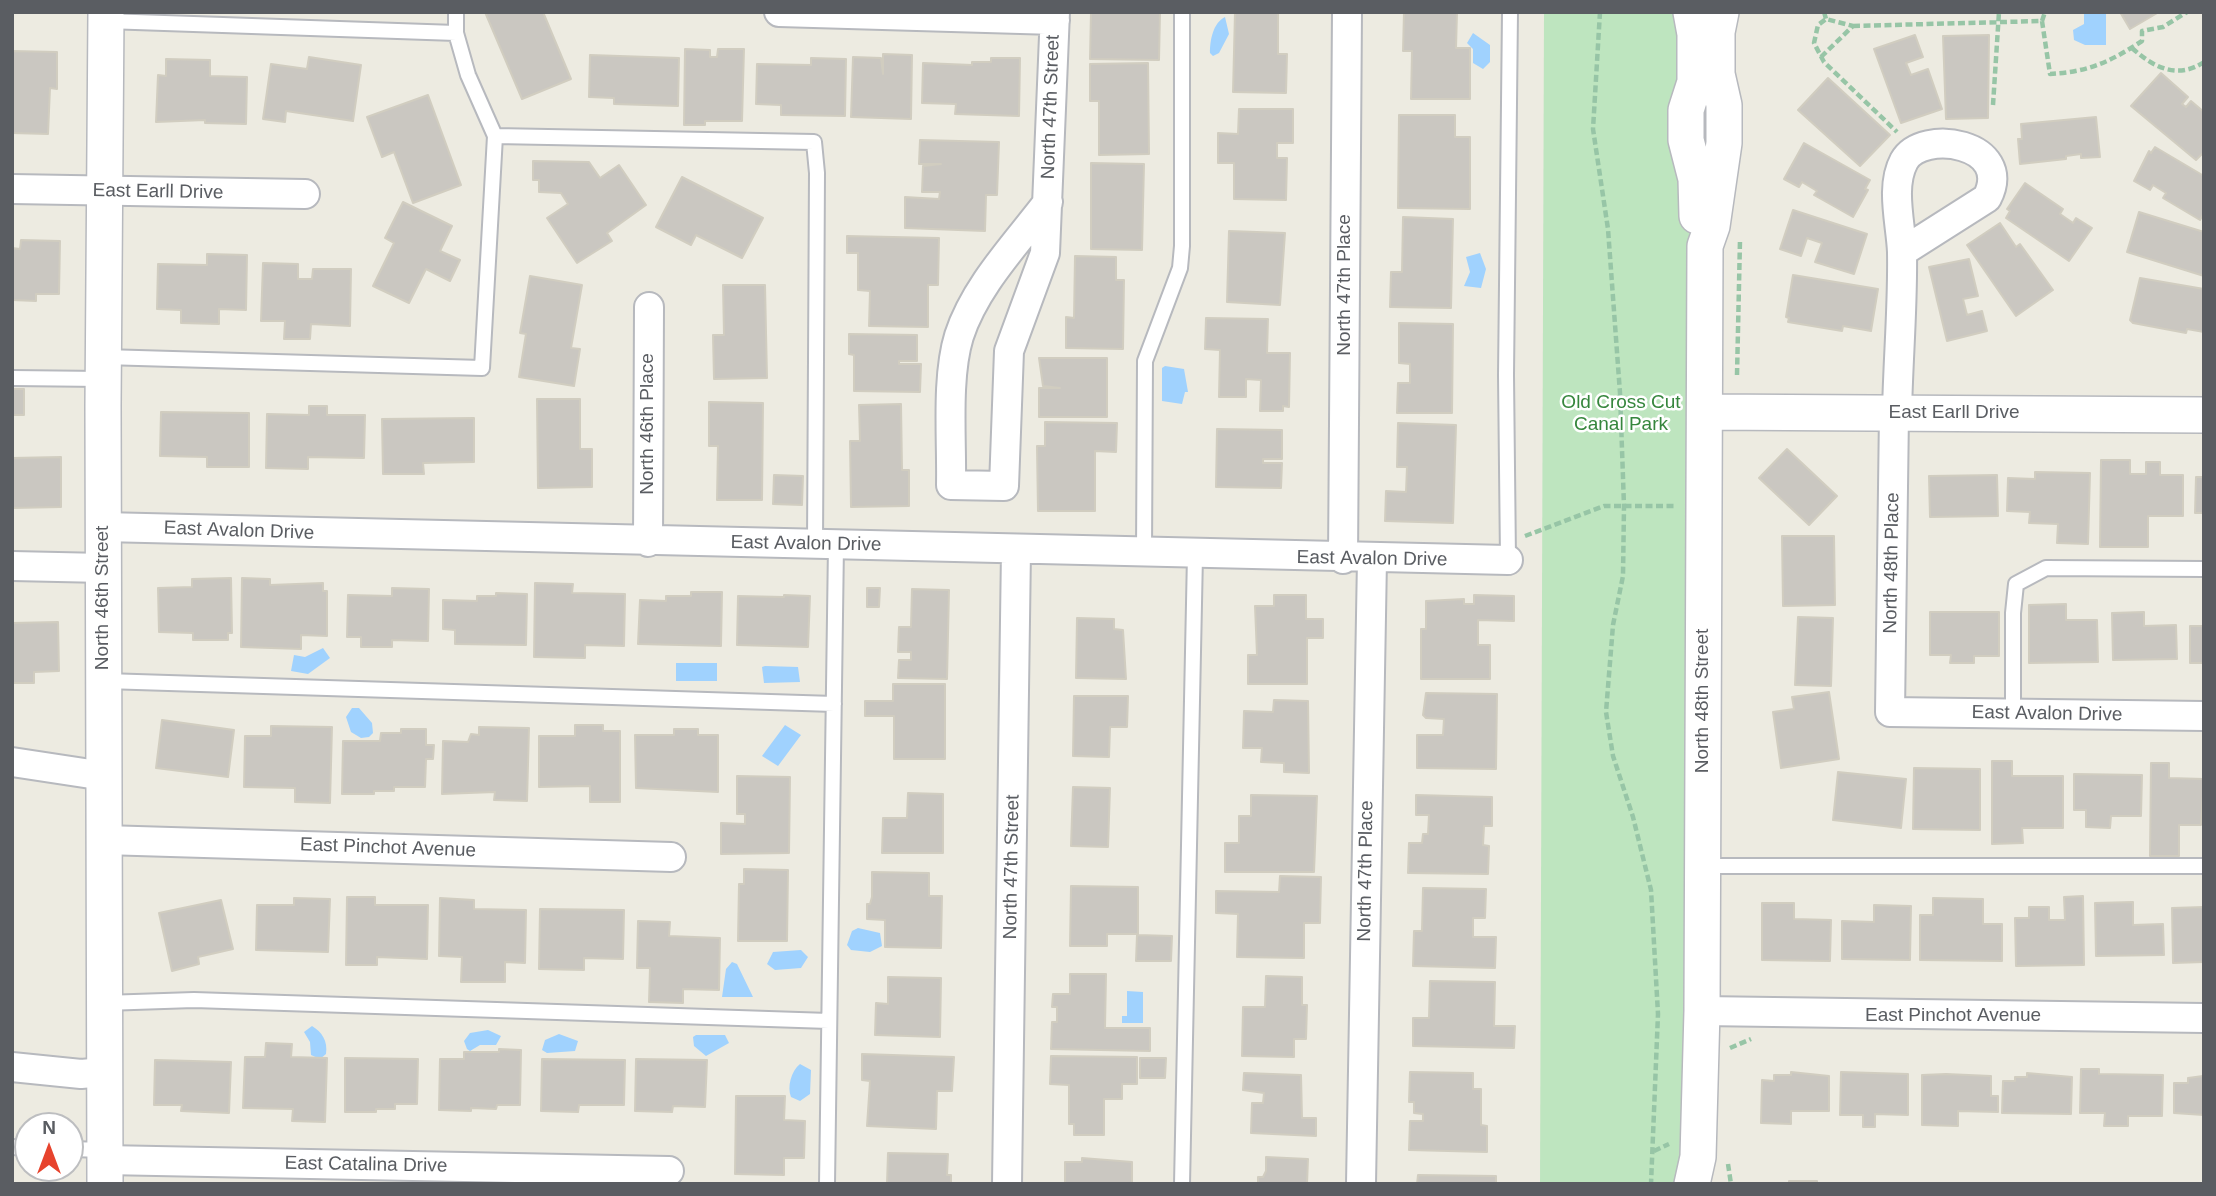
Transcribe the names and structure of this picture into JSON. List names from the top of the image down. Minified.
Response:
{"streets":{"street":["North 47th Street","East Earll Drive","North 47th Place","North 46th Place","East Avalon Drive","North 48th Place","North 46th Street","North 48th Street","East Pinchot Avenue","East Catalina Drive"]},"crossings":[["North 47th Street","East Avalon Drive"],["East Earll Drive","North 48th Place"],["East Earll Drive","North 46th Street"],["East Earll Drive","North 48th Street"],["North 47th Place","East Avalon Drive"],["North 46th Place","East Avalon Drive"],["East Avalon Drive","North 48th Place"],["East Avalon Drive","North 46th Street"],["North 46th Street","East Pinchot Avenue"],["North 46th Street","East Catalina Drive"],["North 48th Street","East Pinchot Avenue"]],"parks":["Old Cross Cut Canal Park"],"north":"top"}
